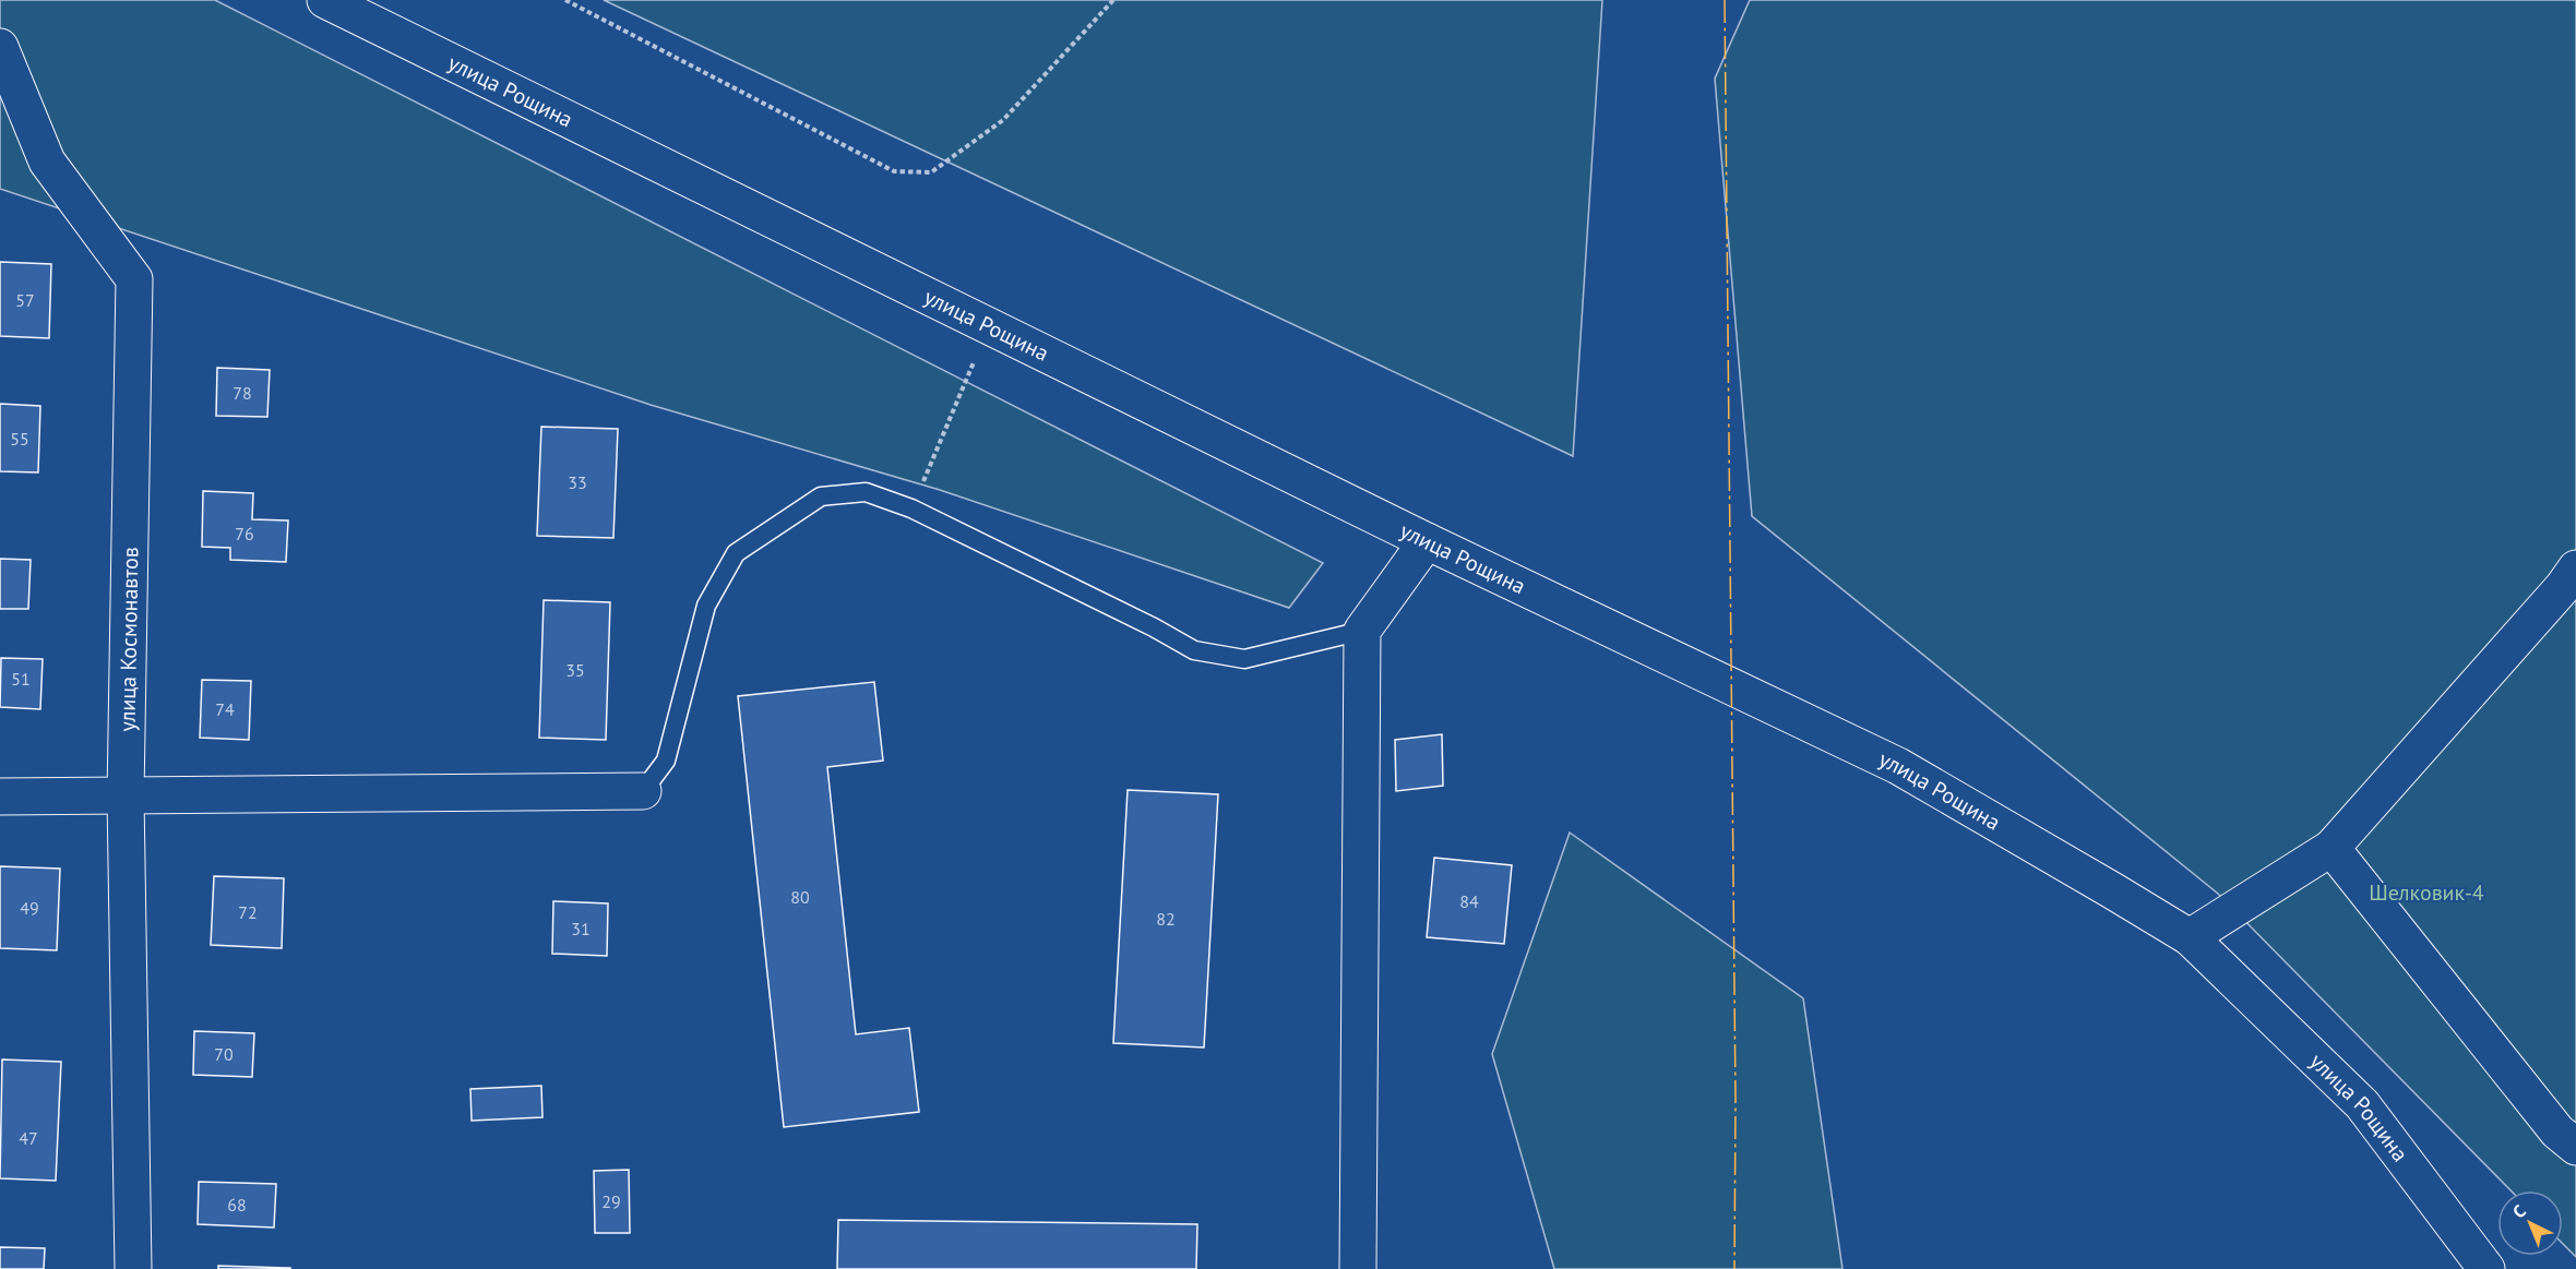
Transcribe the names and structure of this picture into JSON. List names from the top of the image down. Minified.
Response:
{"streets":{"street":["улица Рощина","улица Космонавтов"]},"parks":["Шелковик-4"],"house_numbers":["57","78","55","33","76","35","51","74","80","84","49","72","82","31","70","47","29","68"],"north":"top left"}
